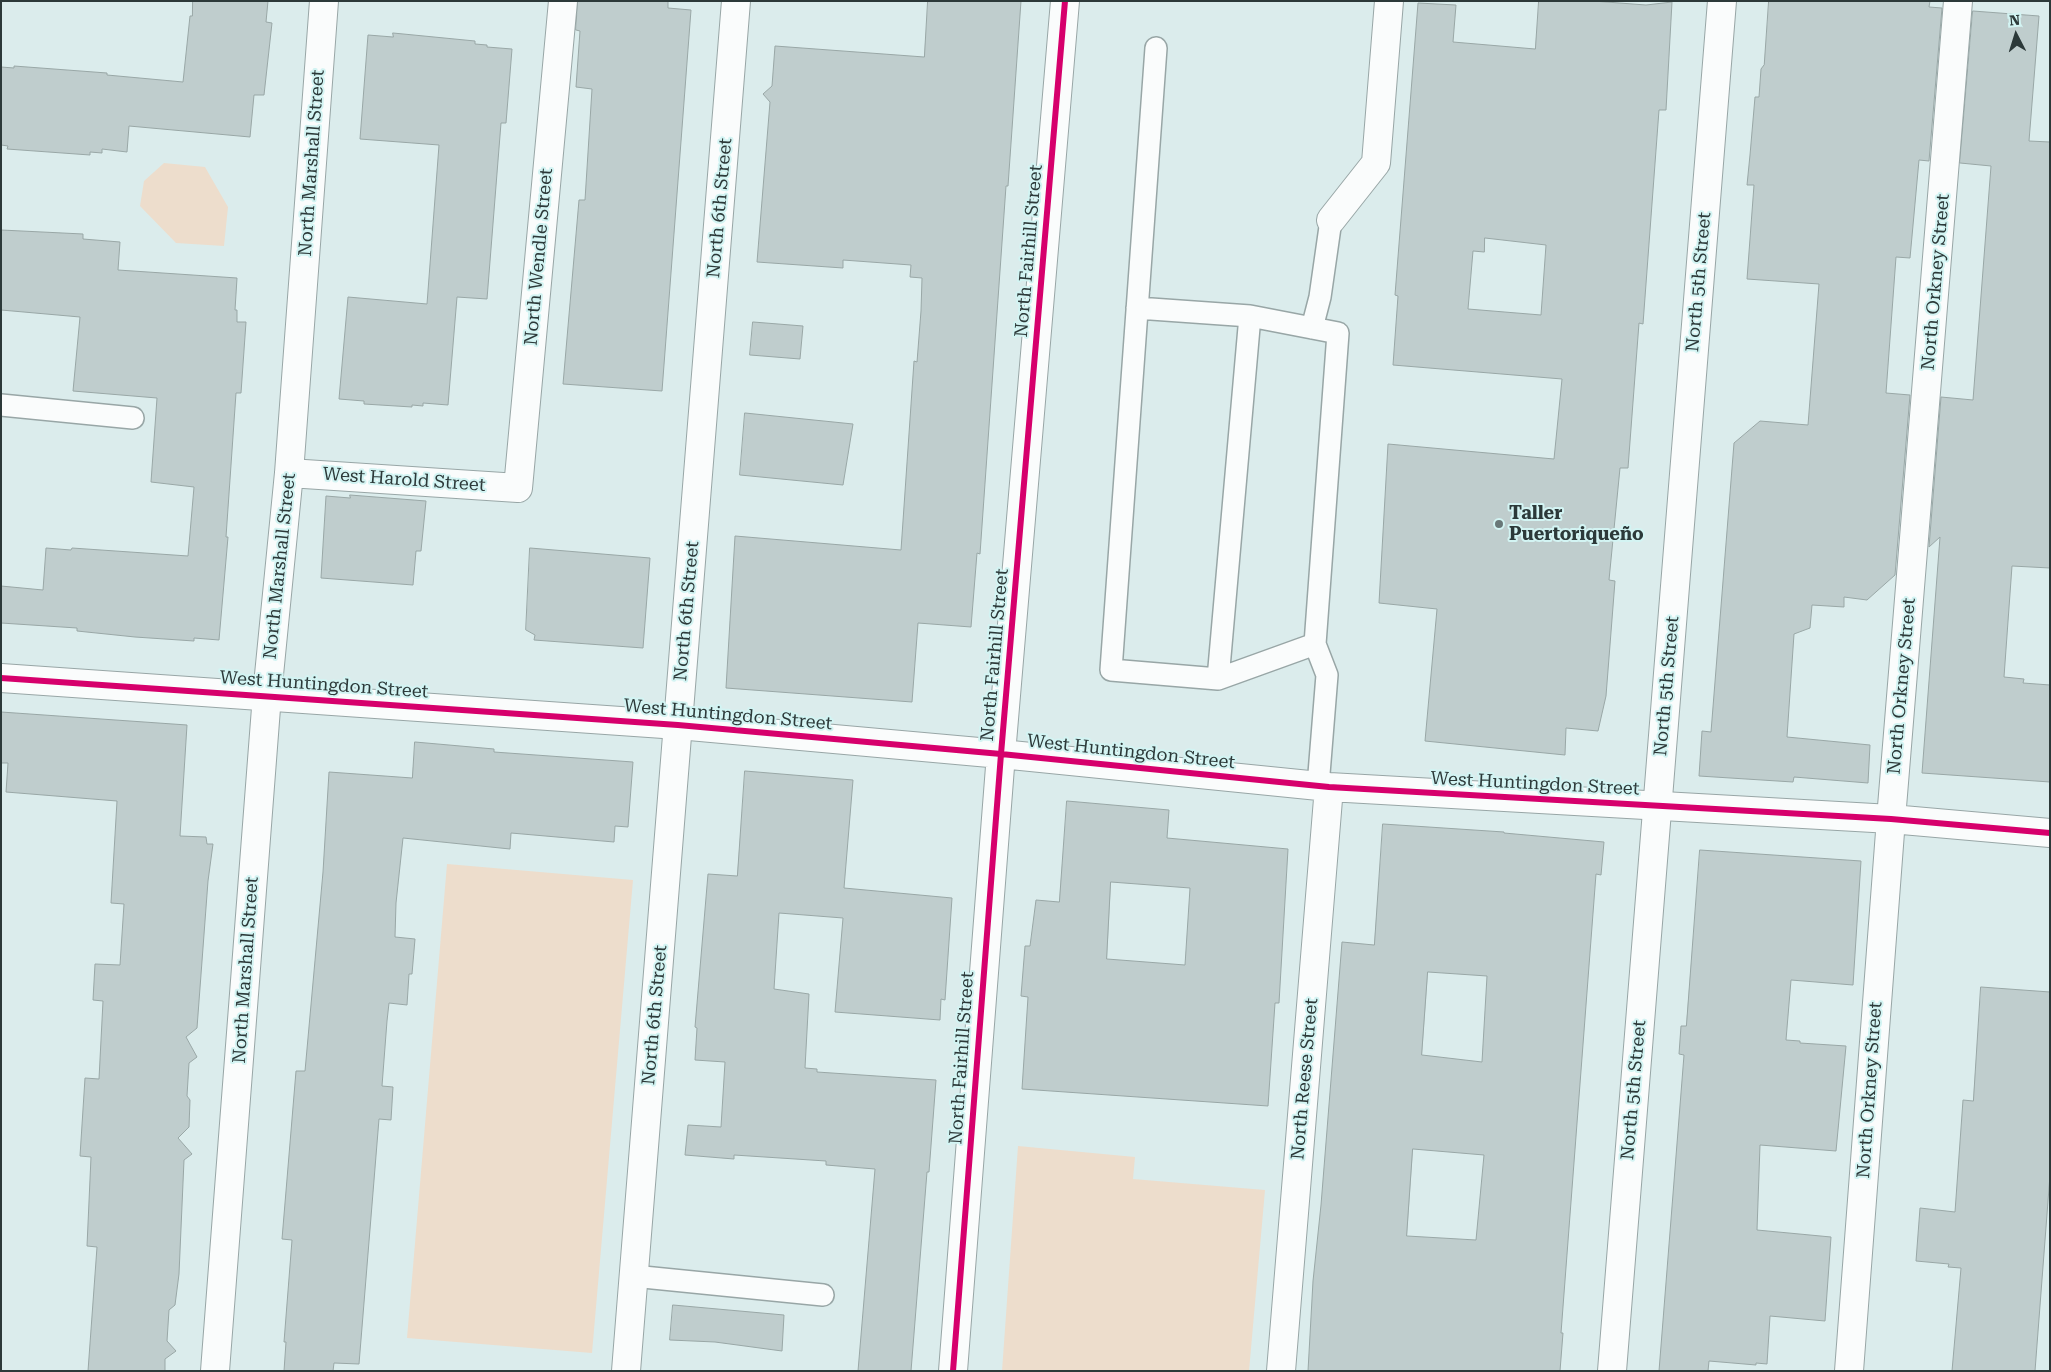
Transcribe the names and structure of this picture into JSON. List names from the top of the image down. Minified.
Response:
{"streets":{"street":["North Marshall Street","North 6th Street","North Fairhill Street","North Wendle Street","North 5th Street","North Orkney Street","West Harold Street","West Huntingdon Street","North Reese Street"]},"crossings":[["North Marshall Street","West Harold Street"],["North Marshall Street","West Huntingdon Street"],["North 6th Street","West Huntingdon Street"],["North Fairhill Street","West Huntingdon Street"],["North Wendle Street","West Harold Street"],["North 5th Street","West Huntingdon Street"],["North Orkney Street","West Huntingdon Street"],["West Huntingdon Street","North Reese Street"]],"places":["Taller Puertoriqueño"],"north":"top"}
